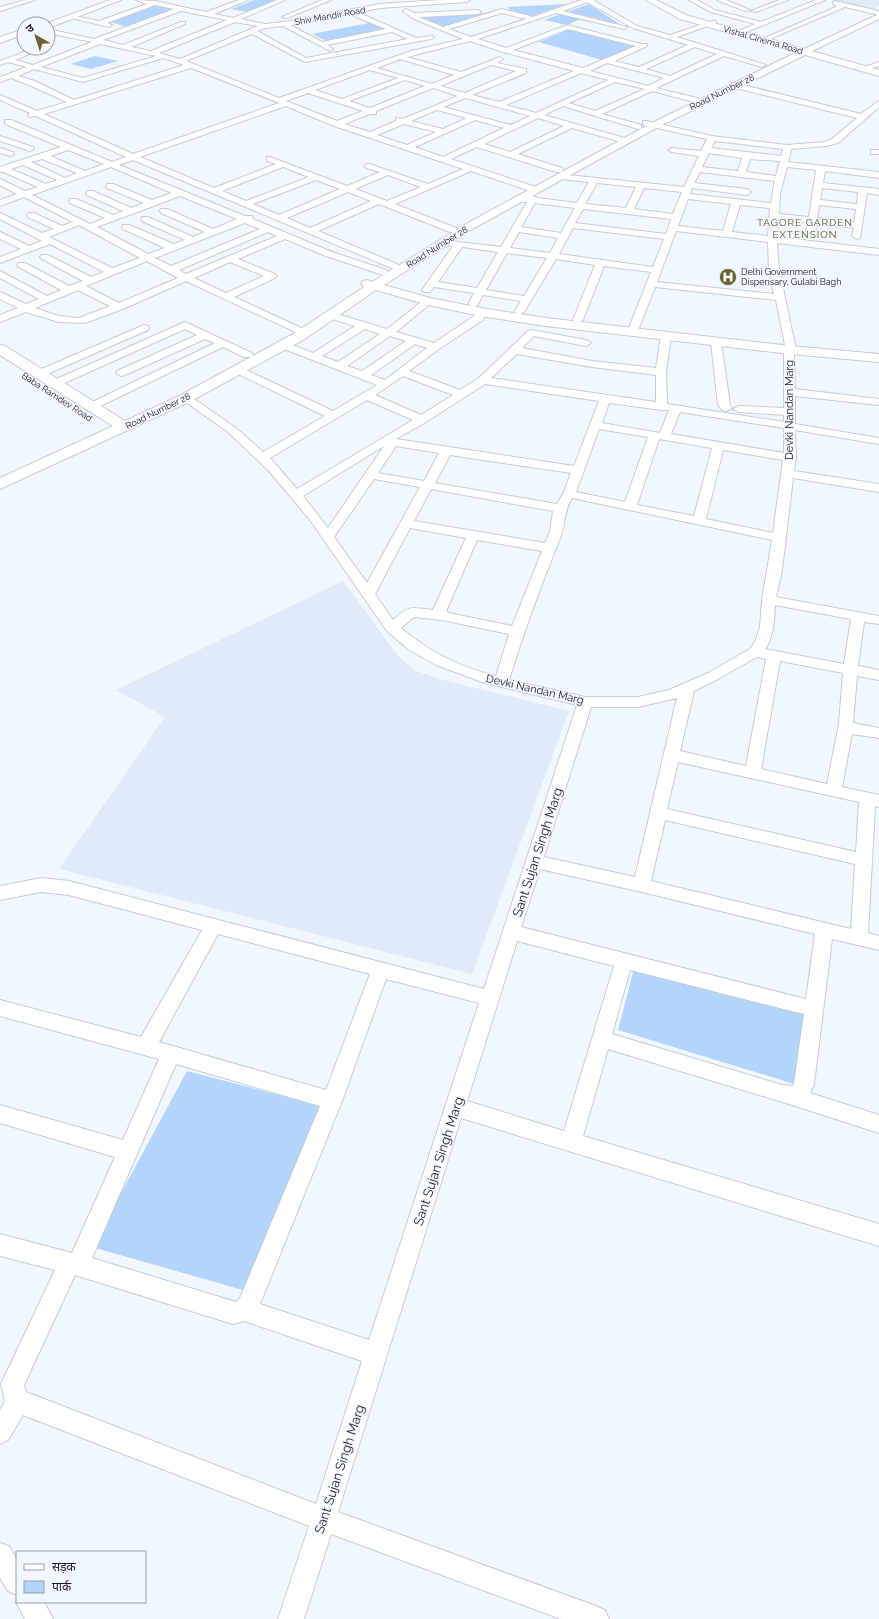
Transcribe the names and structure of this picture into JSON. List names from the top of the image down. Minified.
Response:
{"streets":{"street":["Shiv Mandir Road","Vishal Cinema Road","Road Number 28","Baba Ramdev Road","Devki Nandan Marg","Sant Sujan Singh Marg"]},"crossings":[["Vishal Cinema Road","Road Number 28"],["Road Number 28","Baba Ramdev Road"],["Road Number 28","Devki Nandan Marg"],["Devki Nandan Marg","Sant Sujan Singh Marg"]],"districts":["TAGORE GARDEN EXTENSION"],"places":{"hospital":["Delhi Government Dispensary, Gulabi Bagh"]},"legend":["सड़क","पार्क"],"north":"top left"}
